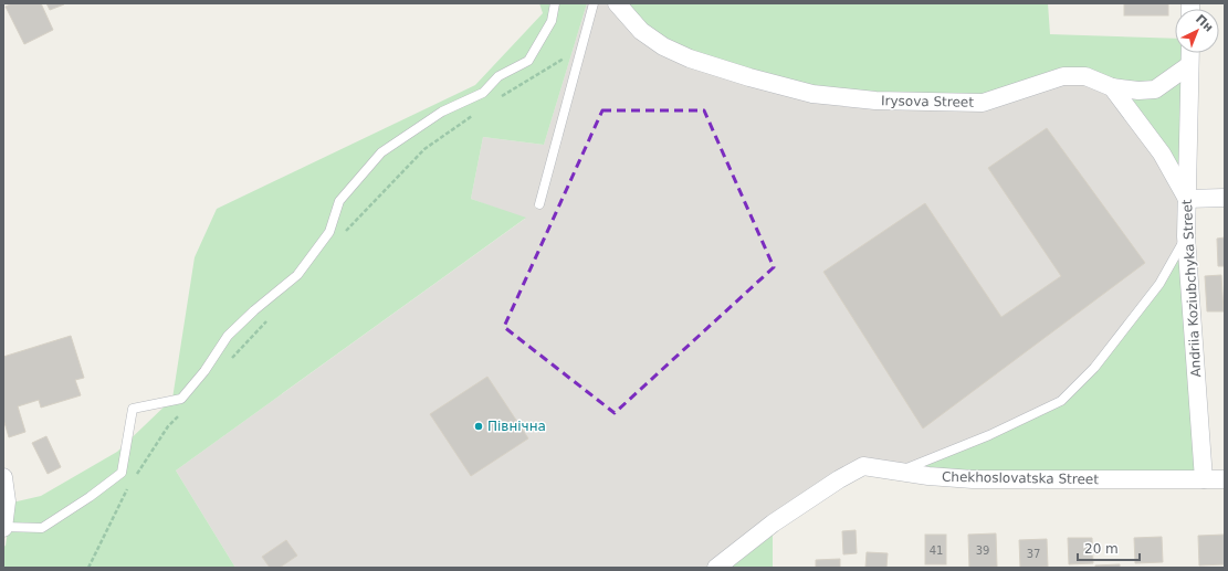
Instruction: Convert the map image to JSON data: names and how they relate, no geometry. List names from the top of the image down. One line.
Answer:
{"streets":{"street":["Irysova Street","Andriia Koziubchyka Street","Chekhoslovatska Street"]},"crossings":[["Irysova Street","Andriia Koziubchyka Street"],["Andriia Koziubchyka Street","Chekhoslovatska Street"]],"places":["Північна"],"house_numbers":["41","39","37"],"scale_bar":"20 m","north":"top right"}
